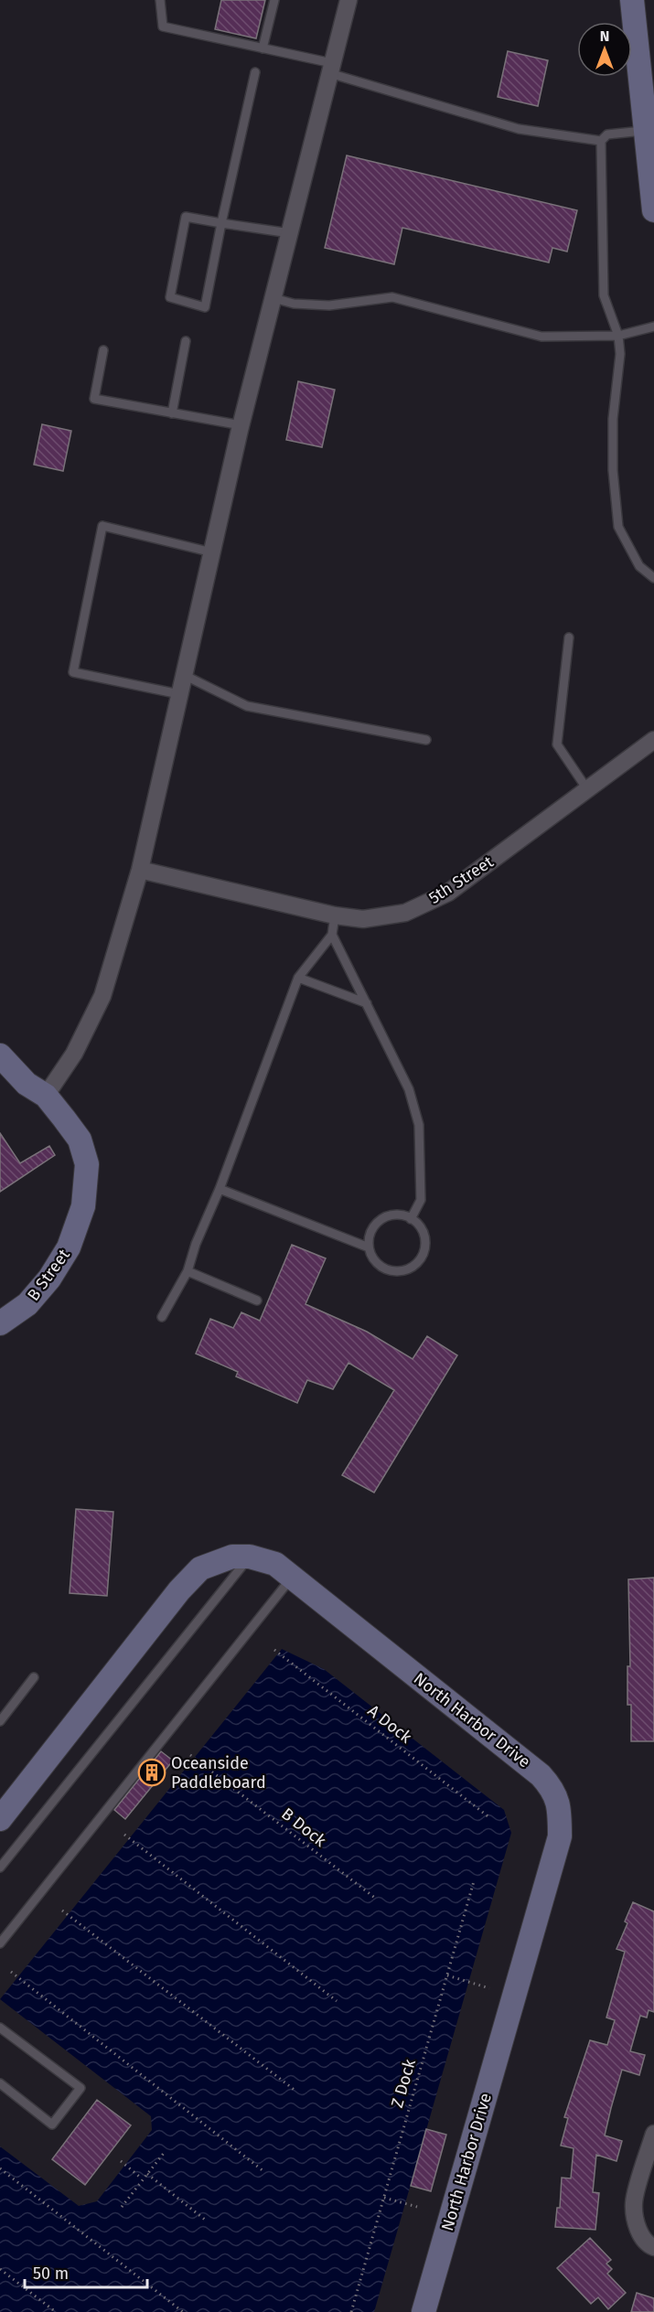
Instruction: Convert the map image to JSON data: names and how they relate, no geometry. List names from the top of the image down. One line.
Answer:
{"streets":{"street":["5th Street","B Street","North Harbor Drive"],"path":["A Dock","B Dock","Z Dock"]},"places":{"building":["Oceanside Paddleboard"]},"scale_bar":"50 m","north":"top"}
